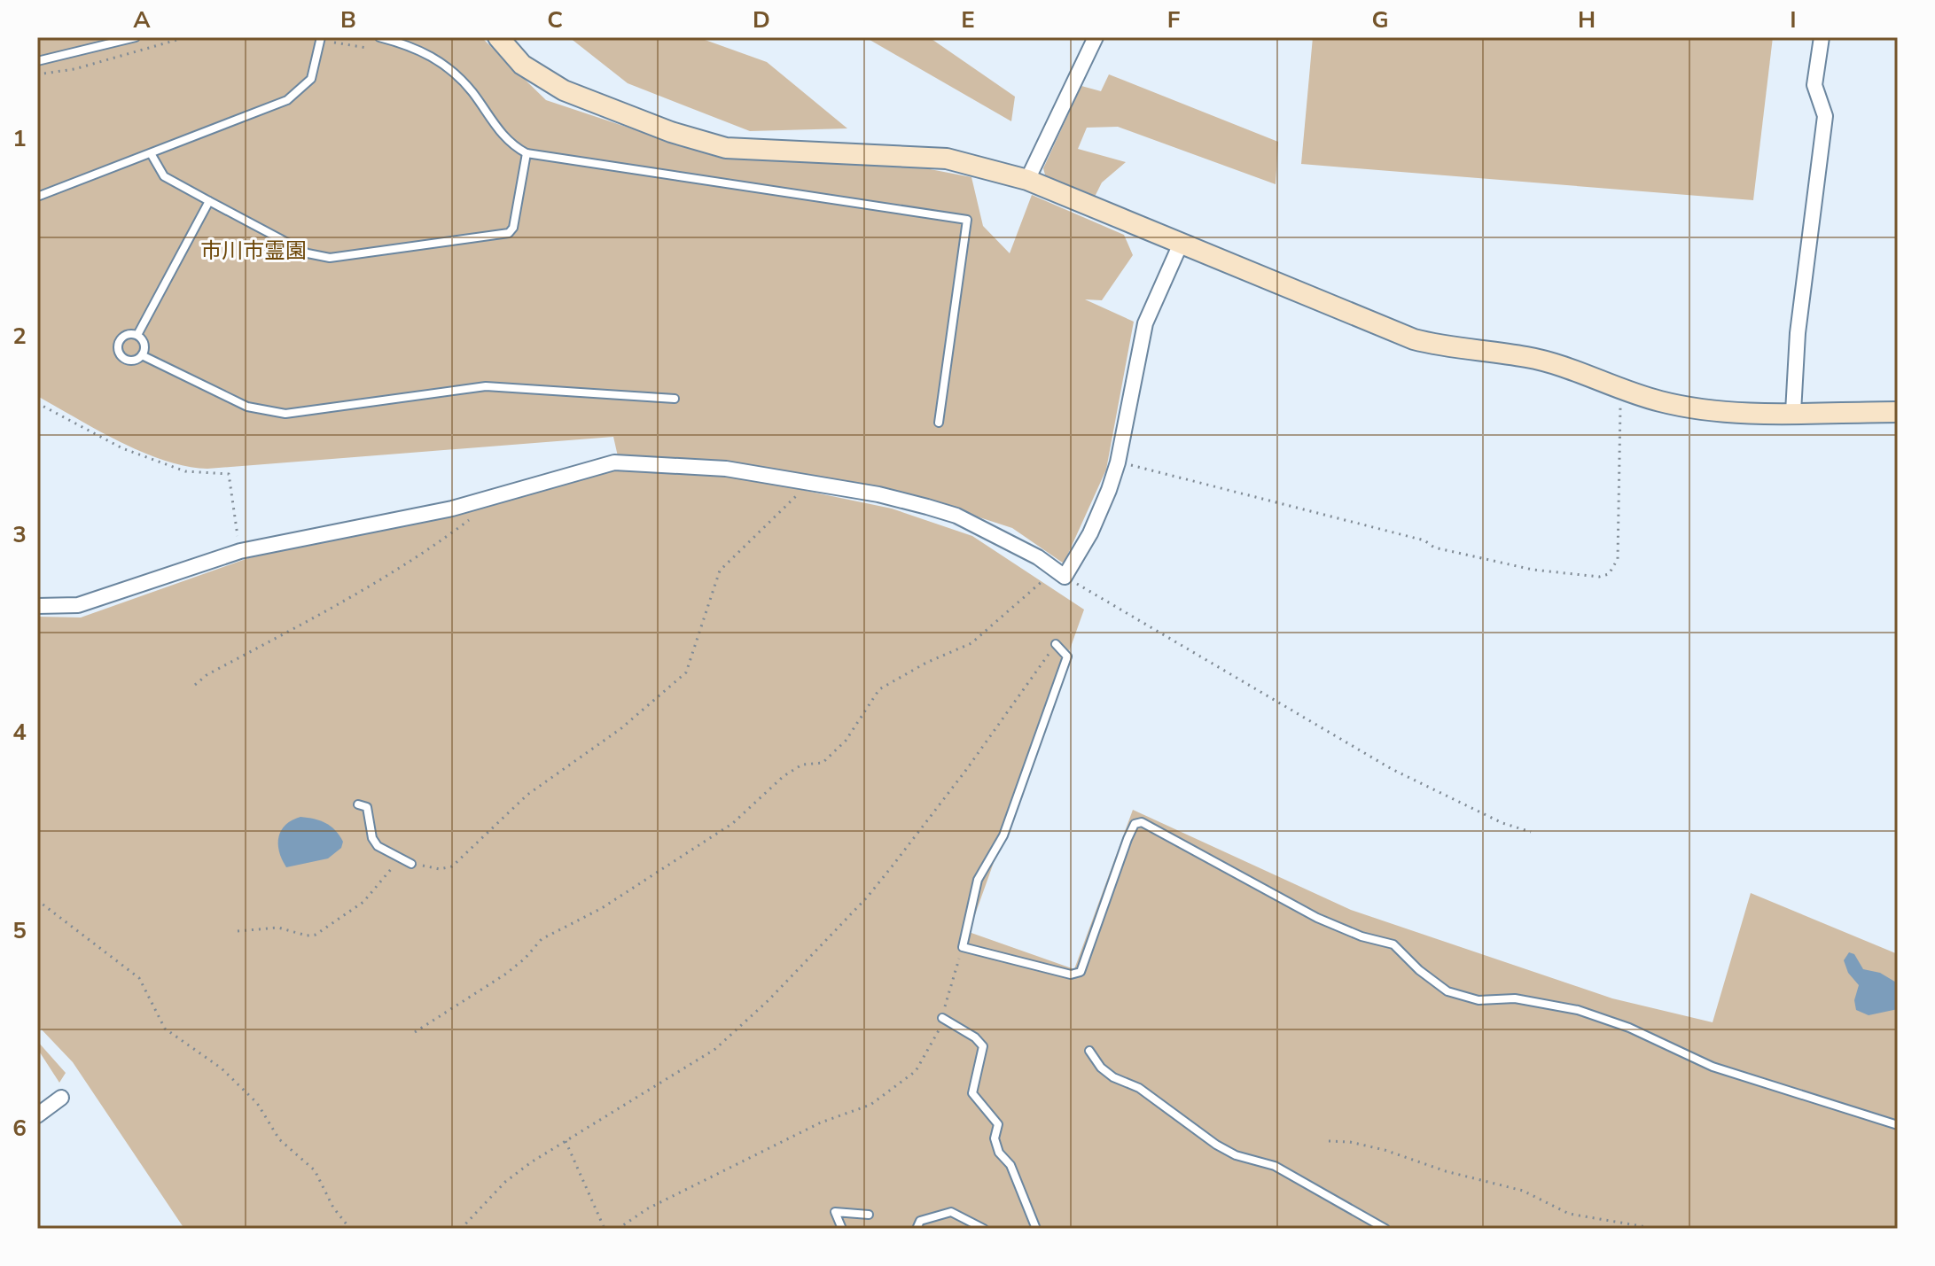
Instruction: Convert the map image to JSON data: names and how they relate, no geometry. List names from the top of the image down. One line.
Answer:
{"parks":["市川市霊園"],"grid":{"columns":["A","B","C","D","E","F","G","H","I"],"rows":["1","2","3","4","5","6"]}}
